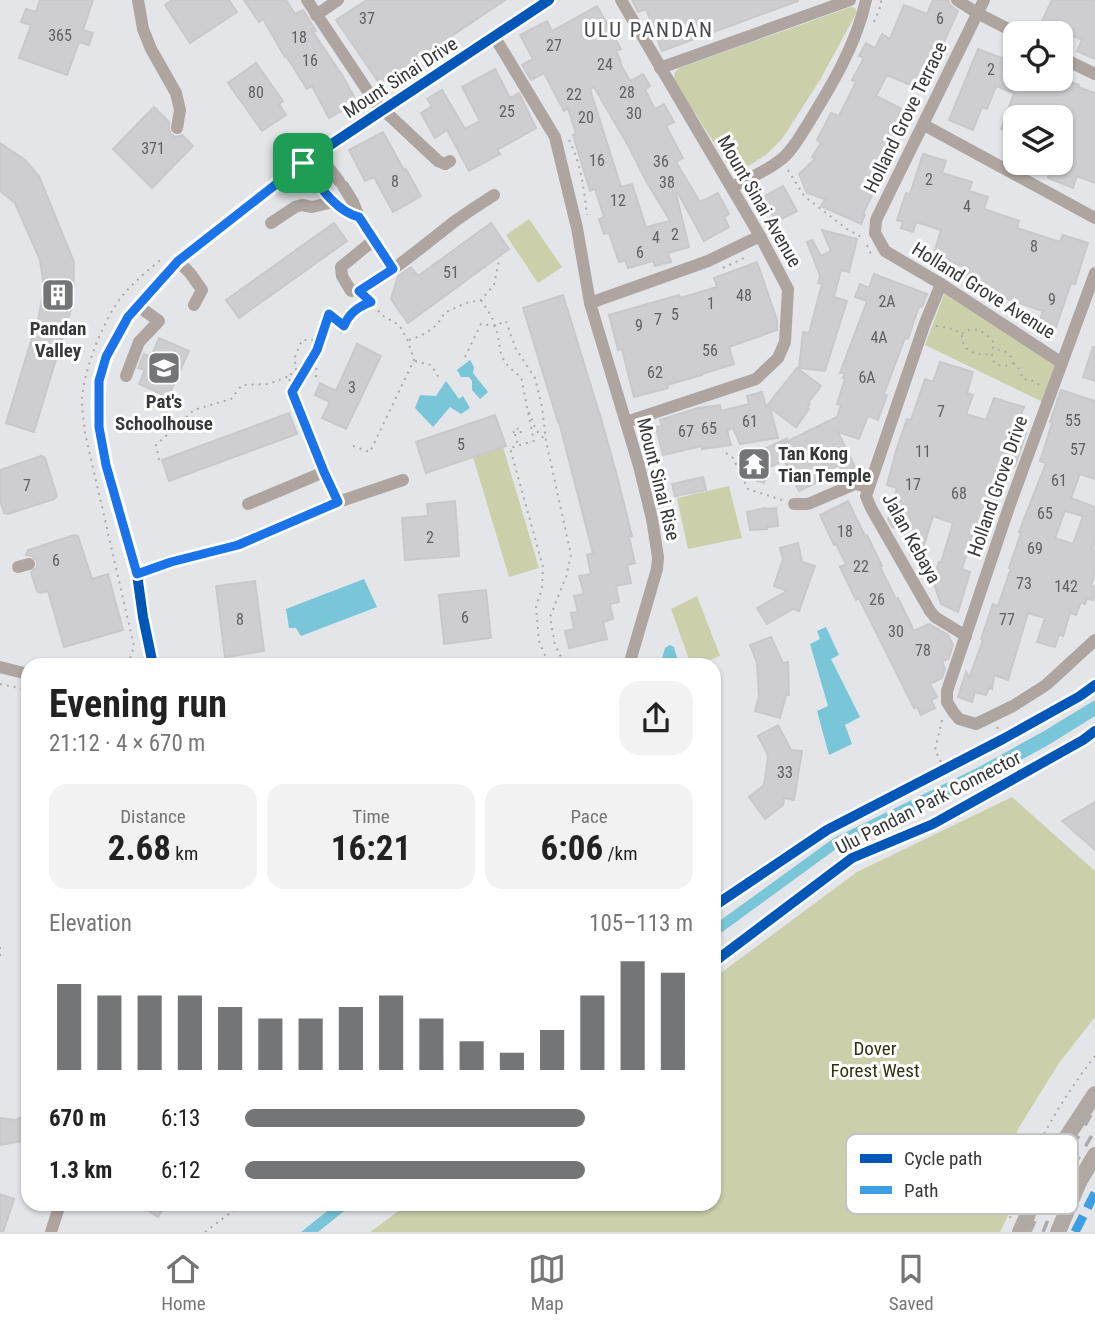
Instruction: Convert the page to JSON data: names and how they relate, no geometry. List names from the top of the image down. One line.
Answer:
{"streets":{"street":["Mount Sinai Drive","Holland Grove Terrace","Mount Sinai Avenue","Holland Grove Avenue","Mount Sinai Rise","Holland Grove Drive","Jalan Kebaya"],"cycle path":["Ulu Pandan Park Connector"]},"crossings":[["Mount Sinai Drive","Mount Sinai Rise"],["Holland Grove Terrace","Holland Grove Avenue"],["Mount Sinai Avenue","Mount Sinai Rise"],["Holland Grove Avenue","Holland Grove Drive"],["Holland Grove Avenue","Jalan Kebaya"],["Holland Grove Drive","Jalan Kebaya"]],"districts":["ULU PANDAN"],"parks":["Dover Forest West"],"places":{"building":["Pandan Valley"],"school or university":["Pat's Schoolhouse"],"temple":["Tan Kong Tian Temple"]},"house_numbers":["37","6","365","18","27","16","24","2","80","28","22","25","30","20","371","16","36","2","8","38","12","4","2","4","8","6","51","48","9","2A","1","5","7","9","4A","56","62","6A","3","7","55","61","65","67","5","57","11","61","17","7","68","65","18","2","69","6","22","73","142","26","6","8","77","30","78","33"],"legend":["Cycle path","Path"],"page":{"heading":["Evening run","21:12 · 4 × 670 m"],"stats":[["Distance","2.68 km"],["Time","16:21"],["Pace","6:06 /km"]],"chart":["Elevation","105–113 m"],"list":[{"name":"670 m","note":"6:13"},{"name":"1.3 km","note":"6:12"}],"tabs":["Home","Map","Saved"]}}
